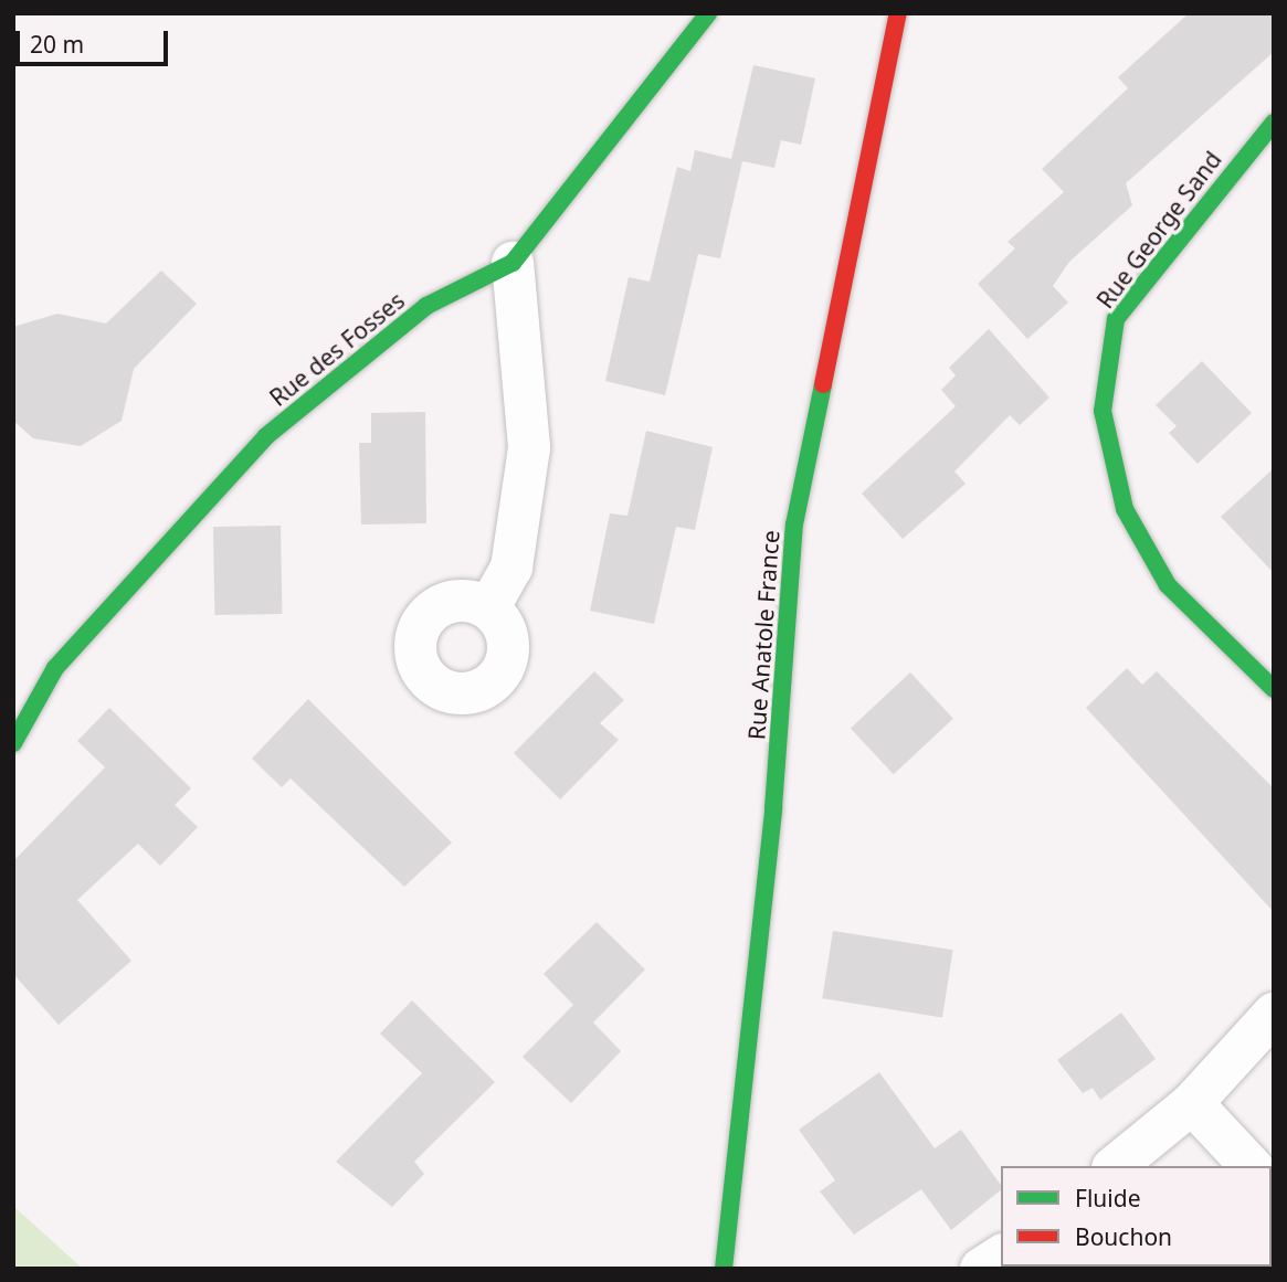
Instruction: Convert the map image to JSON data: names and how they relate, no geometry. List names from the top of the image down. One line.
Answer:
{"streets":{"street":["Rue George Sand","Rue des Fosses","Rue Anatole France"]},"legend":["Fluide","Bouchon"],"scale_bar":"20 m"}
